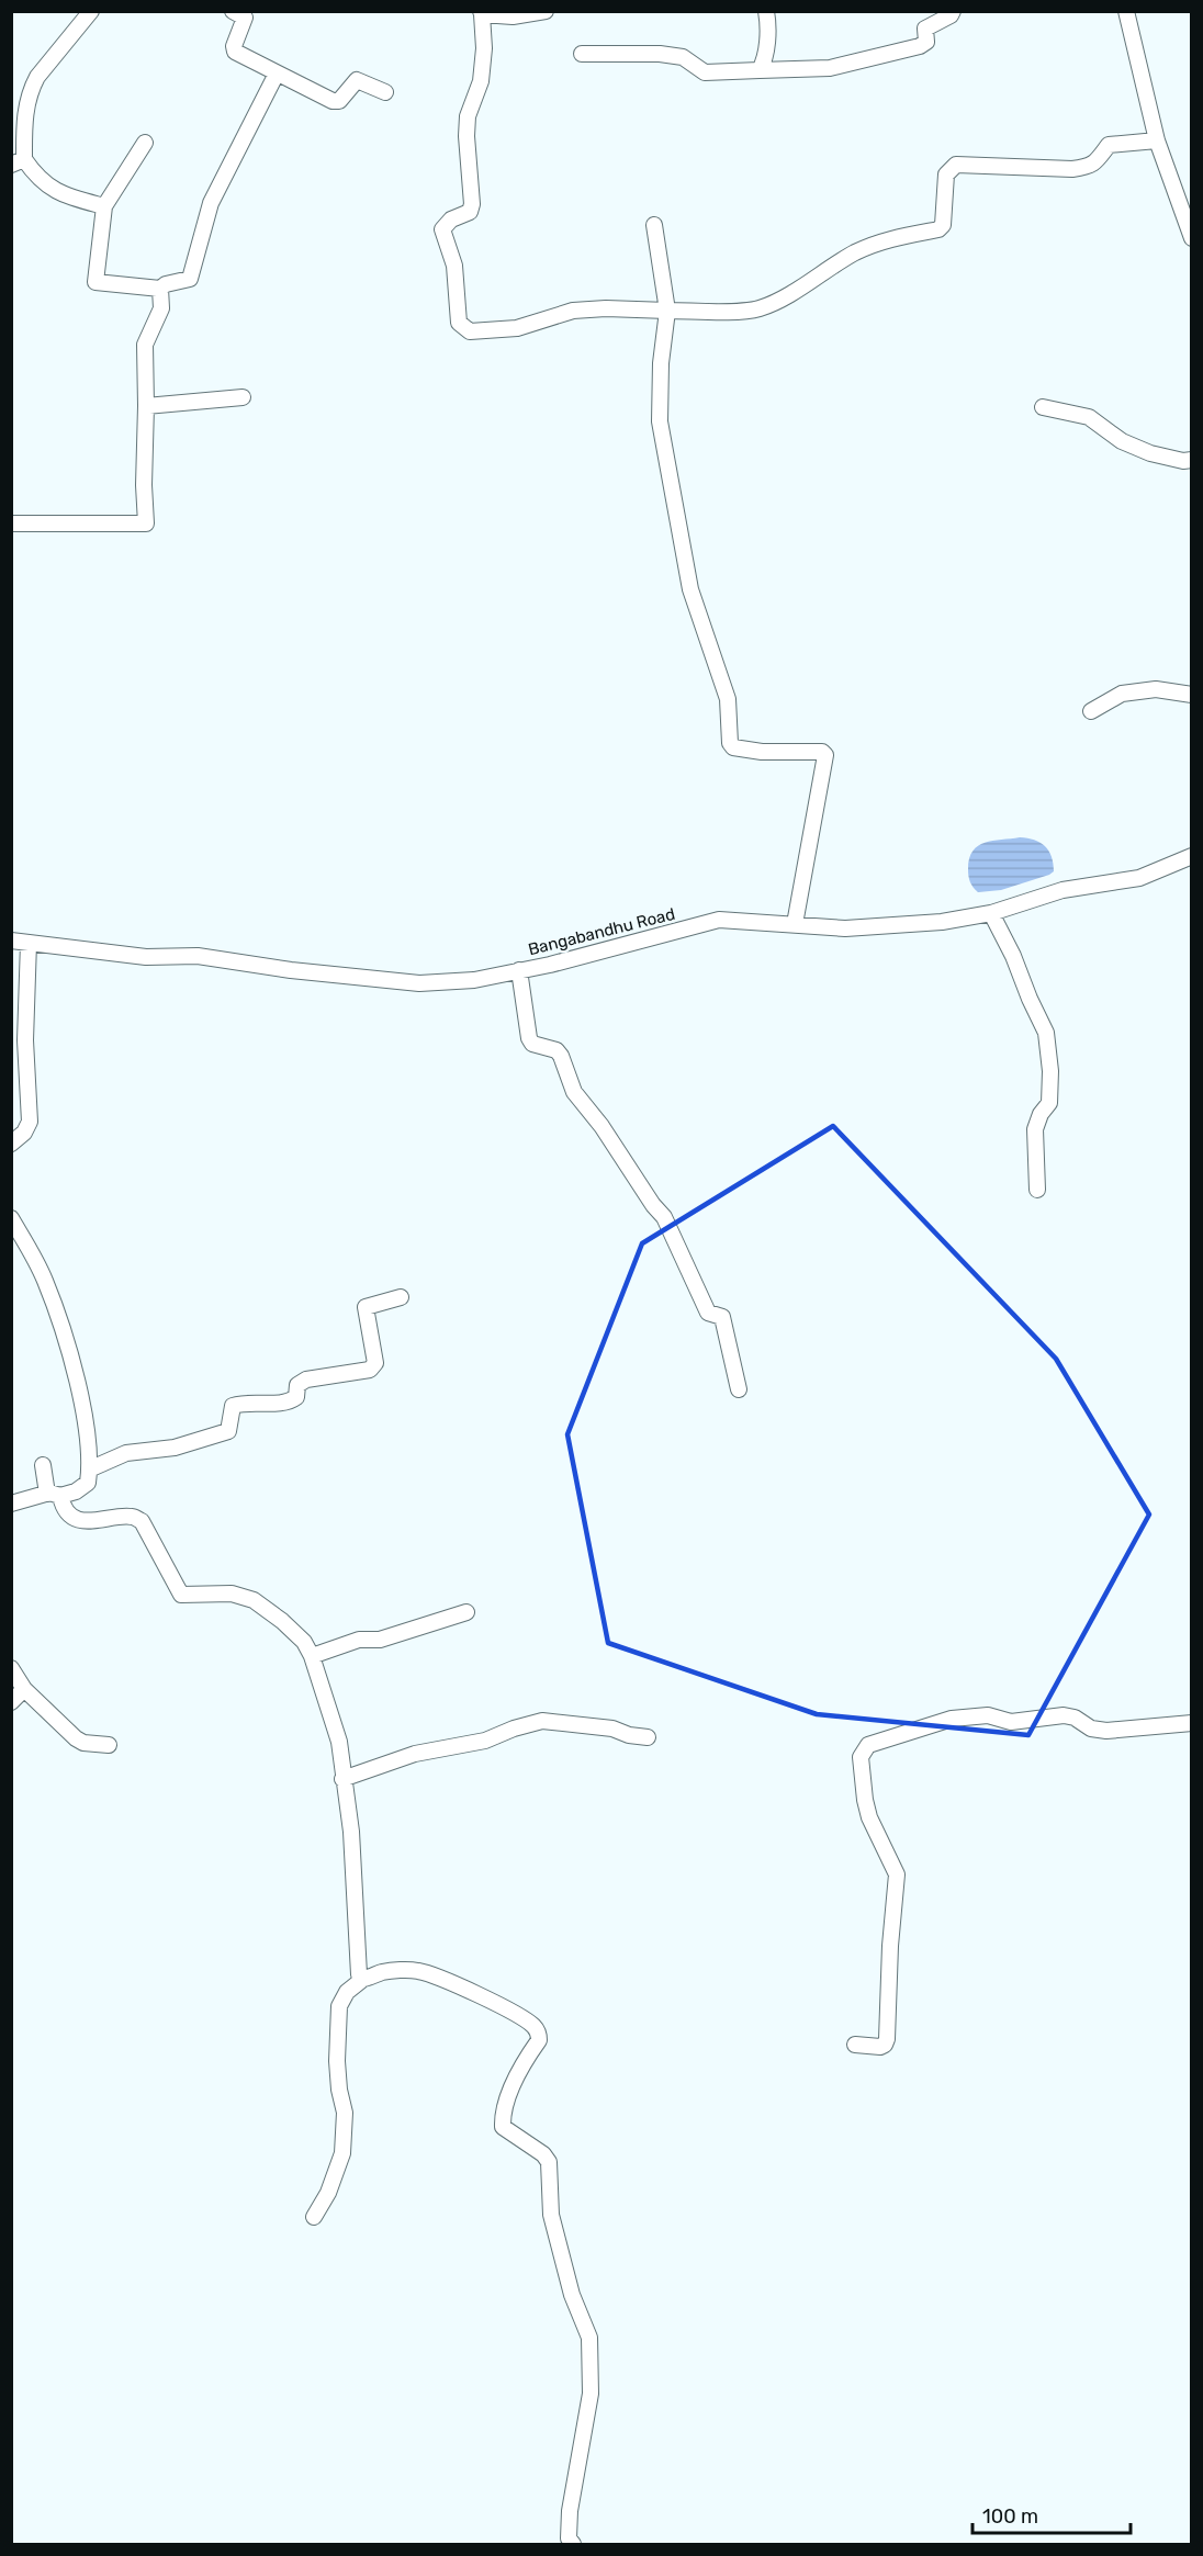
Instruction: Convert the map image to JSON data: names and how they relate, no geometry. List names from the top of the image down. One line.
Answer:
{"streets":{"street":["Bangabandhu Road"]},"scale_bar":"100 m"}
